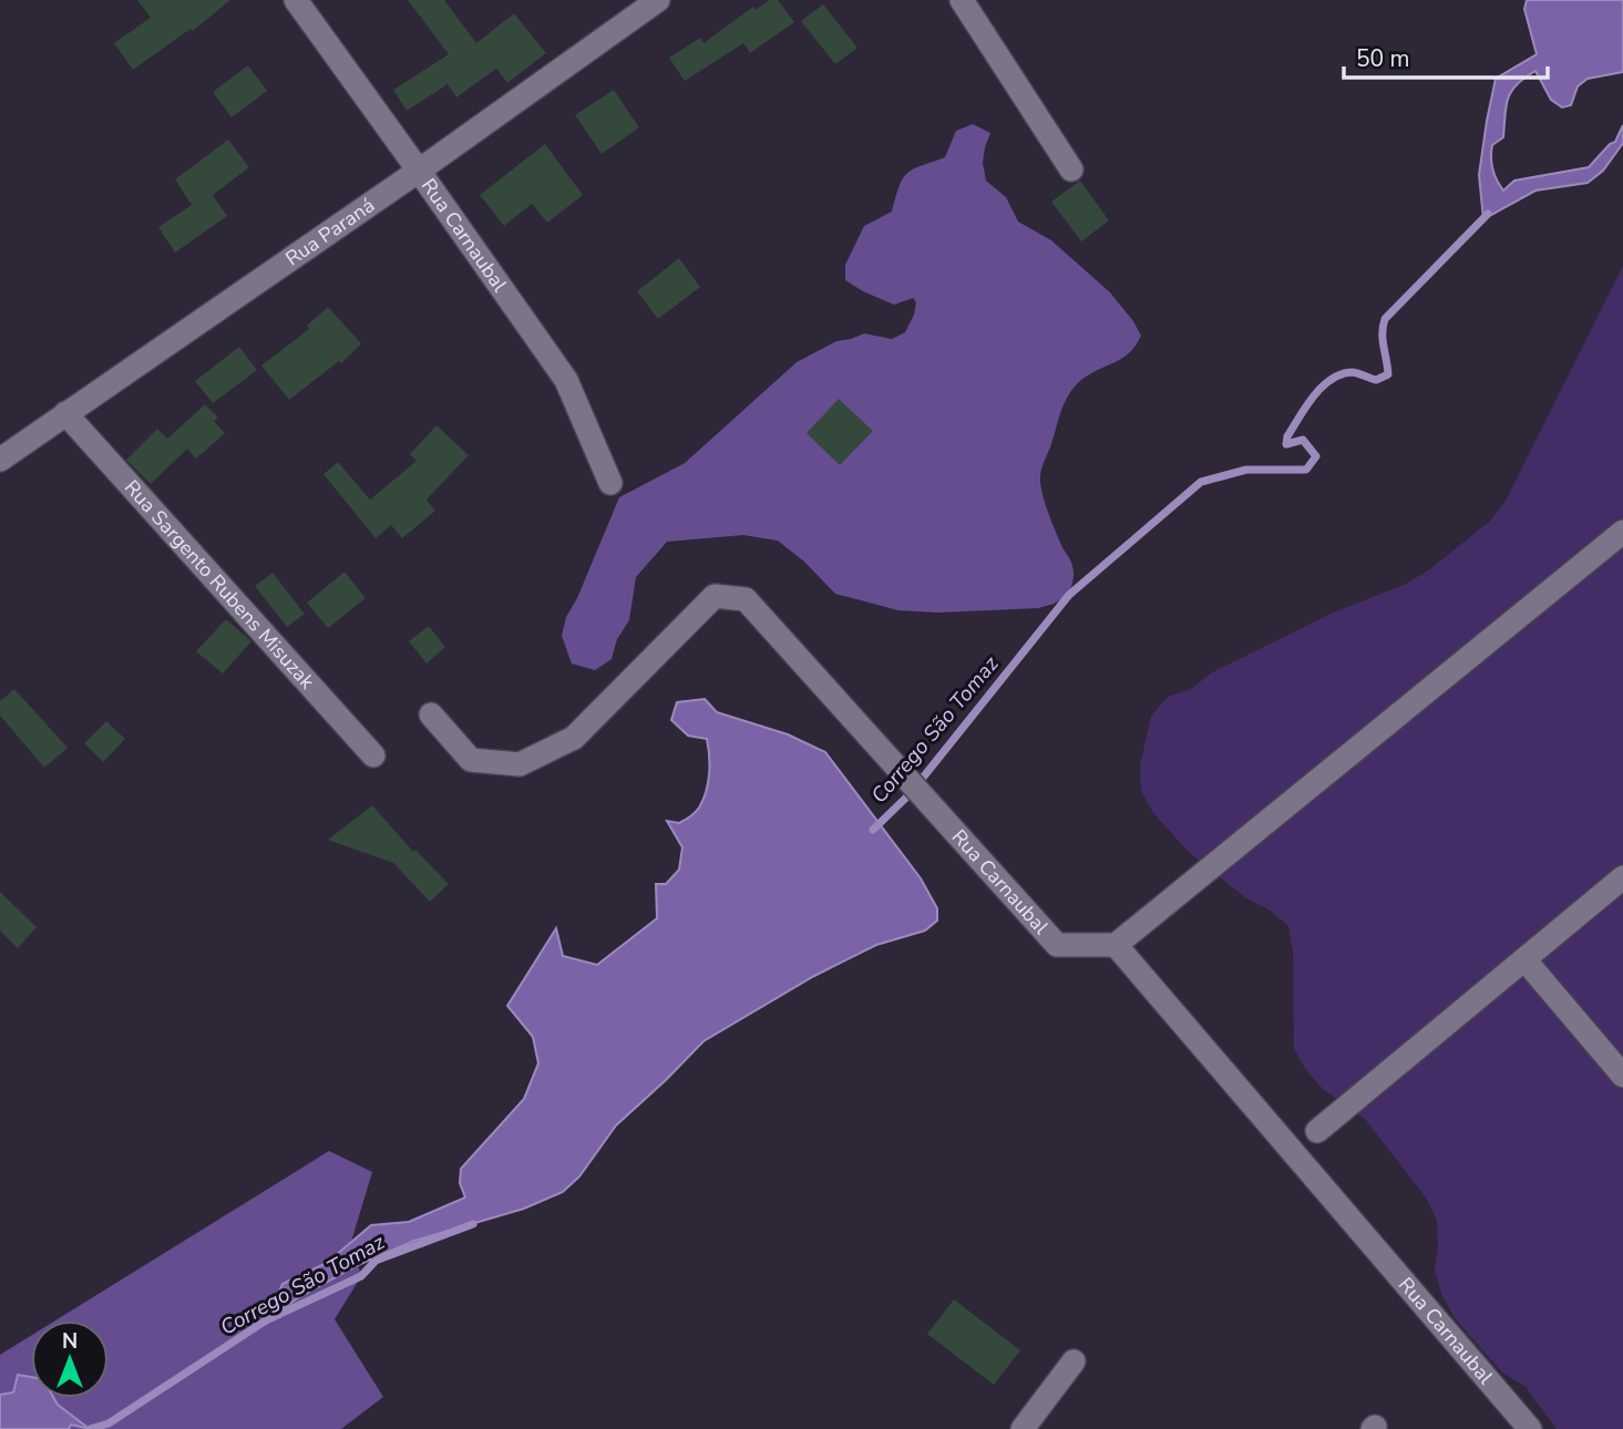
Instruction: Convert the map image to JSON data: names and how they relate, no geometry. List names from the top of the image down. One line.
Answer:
{"streets":{"street":["Rua Paraná","Rua Carnaubal","Rua Sargento Rubens Misuzak"]},"crossings":[["Rua Paraná","Rua Carnaubal"],["Rua Paraná","Rua Sargento Rubens Misuzak"]],"water":["Corrego São Tomaz"],"scale_bar":"50 m","north":"top"}
